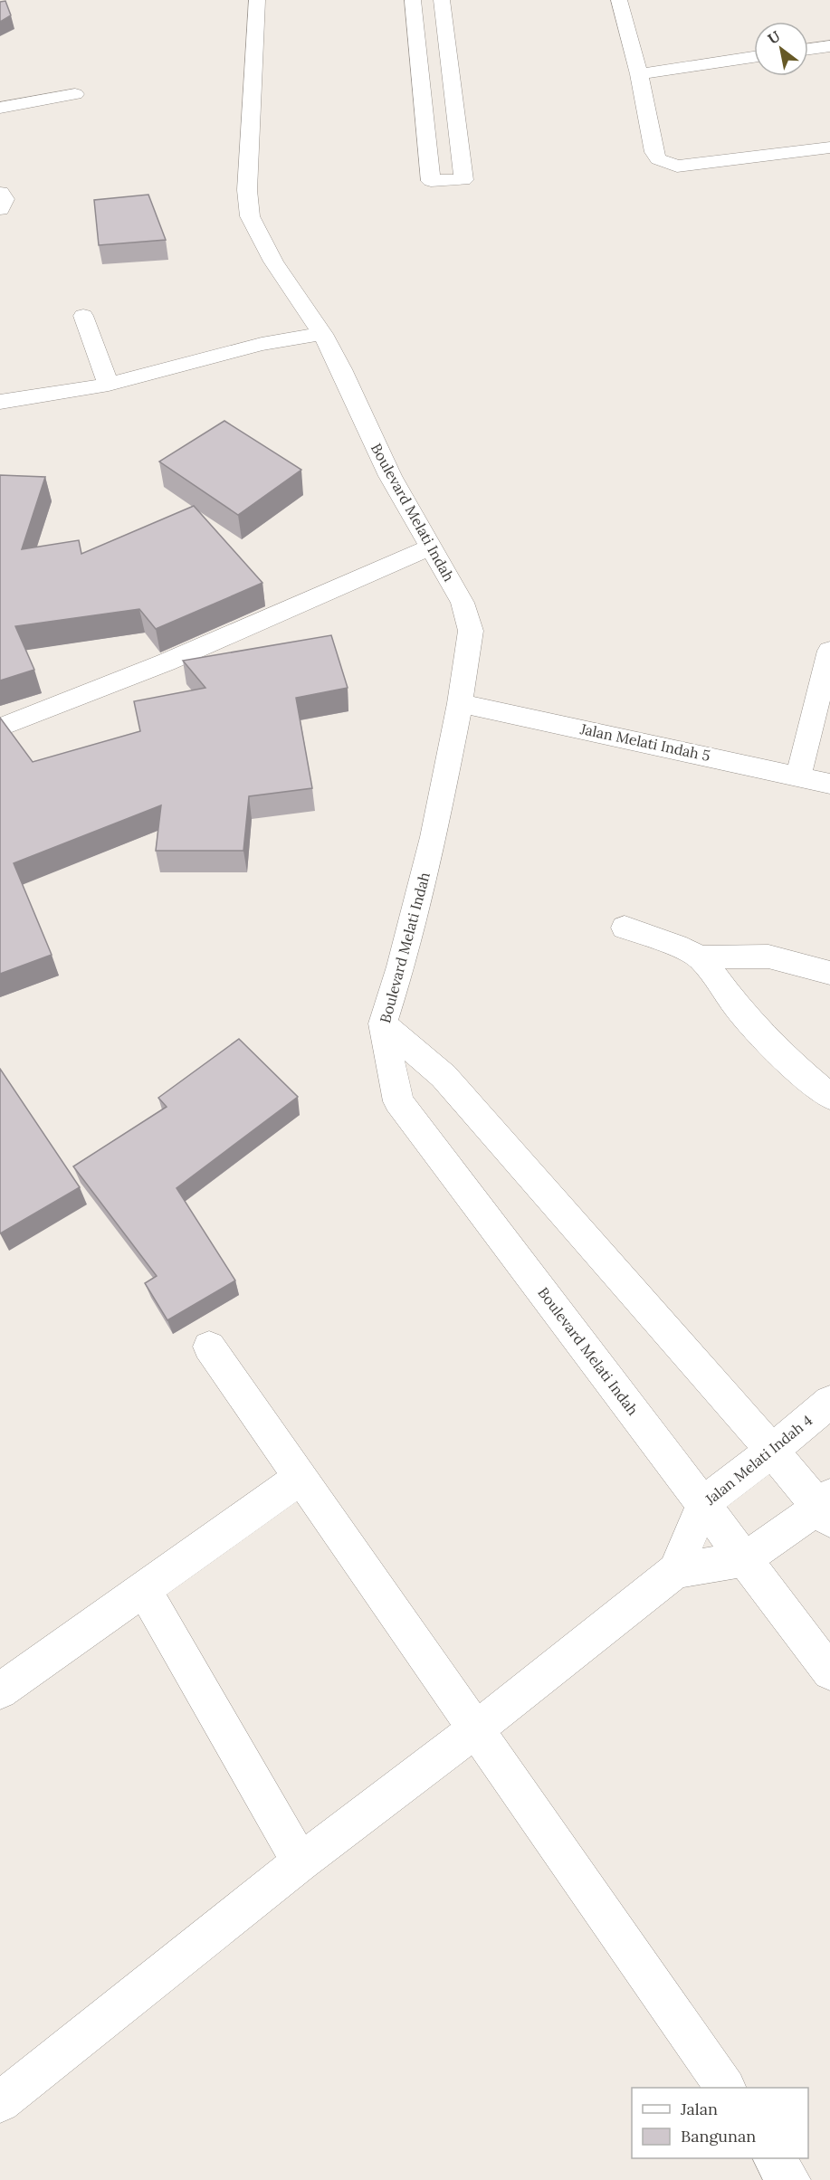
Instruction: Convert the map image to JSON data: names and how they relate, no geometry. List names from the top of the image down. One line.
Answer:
{"streets":{"street":["Boulevard Melati Indah","Jalan Melati Indah 5","Jalan Melati Indah 4"]},"crossings":[["Boulevard Melati Indah","Jalan Melati Indah 5"],["Boulevard Melati Indah","Jalan Melati Indah 4"]],"legend":["Jalan","Bangunan"],"north":"top left"}
